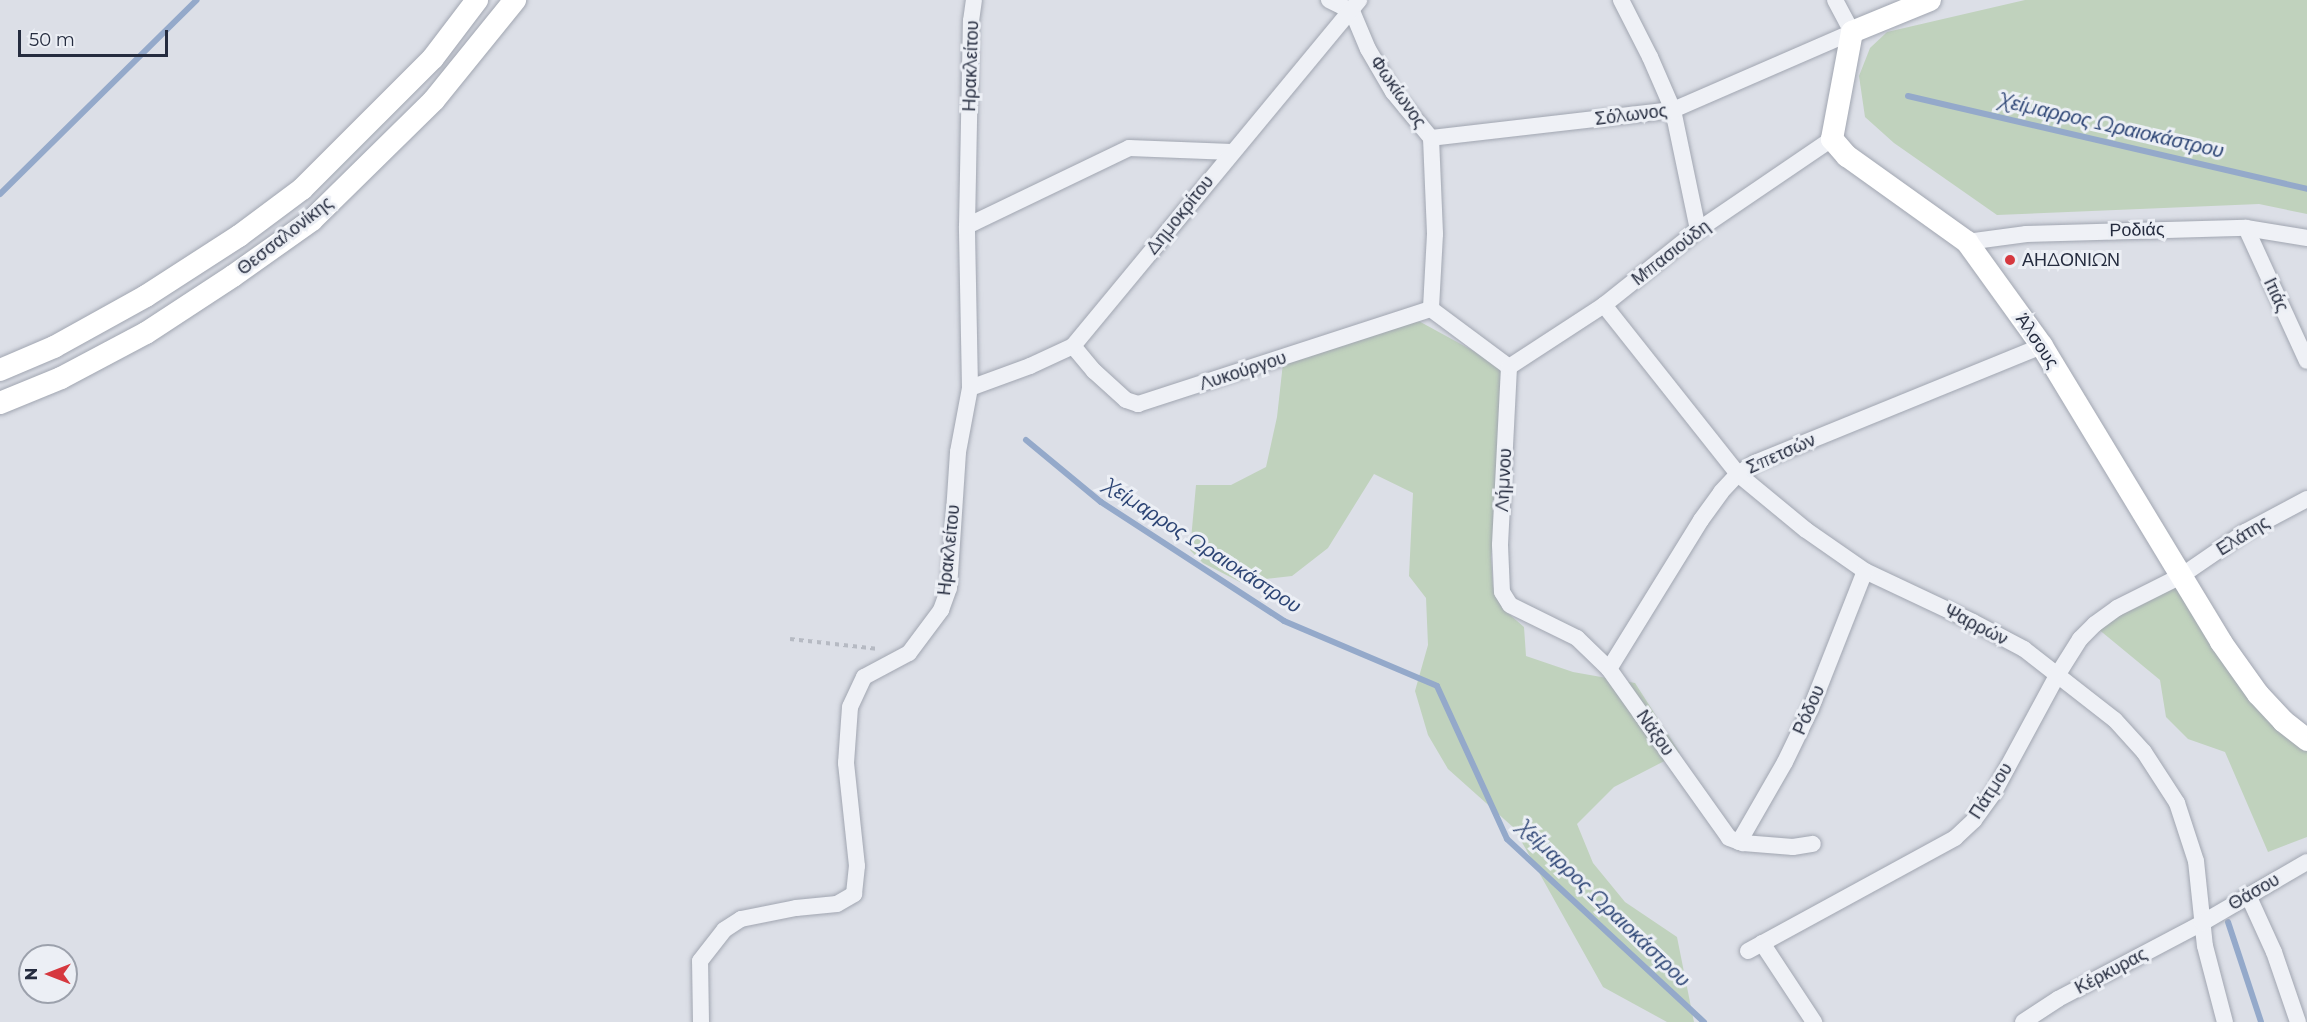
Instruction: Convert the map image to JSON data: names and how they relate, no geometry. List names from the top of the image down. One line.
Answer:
{"streets":{"main road":["Θεσσαλονίκης","Άλσους"],"street":["Ηρακλείτου","Φωκίωνος","Σόλωνος","Δημοκρίτου","Ροδιάς","Μπασιούδη","Ιτιάς","Λυκούργου","Σπετσών","Λήμνου","Ελάτης","Ψαρρών","Ρόδου","Νάξου","Πάτμου","Θάσου","Κέρκυρας"]},"crossings":[["Ηρακλείτου","Δημοκρίτου"],["Φωκίωνος","Σόλωνος"],["Φωκίωνος","Δημοκρίτου"],["Φωκίωνος","Λυκούργου"],["Δημοκρίτου","Λυκούργου"],["Ροδιάς","Ιτιάς"],["Ροδιάς","Άλσους"],["Μπασιούδη","Άλσους"],["Μπασιούδη","Λήμνου"],["Μπασιούδη","Ψαρρών"],["Άλσους","Σπετσών"],["Άλσους","Ελάτης"],["Άλσους","Πάτμου"],["Σπετσών","Ψαρρών"],["Σπετσών","Νάξου"],["Λήμνου","Νάξου"],["Ελάτης","Πάτμου"],["Ψαρρών","Ρόδου"],["Ψαρρών","Πάτμου"],["Ψαρρών","Θάσου"],["Ψαρρών","Κέρκυρας"],["Ρόδου","Νάξου"],["Θάσου","Κέρκυρας"]],"water":["Χείμαρρος Ωραιοκάστρου"],"places":["ΑΗΔΟΝΙΩΝ"],"scale_bar":"50 m","north":"left"}
